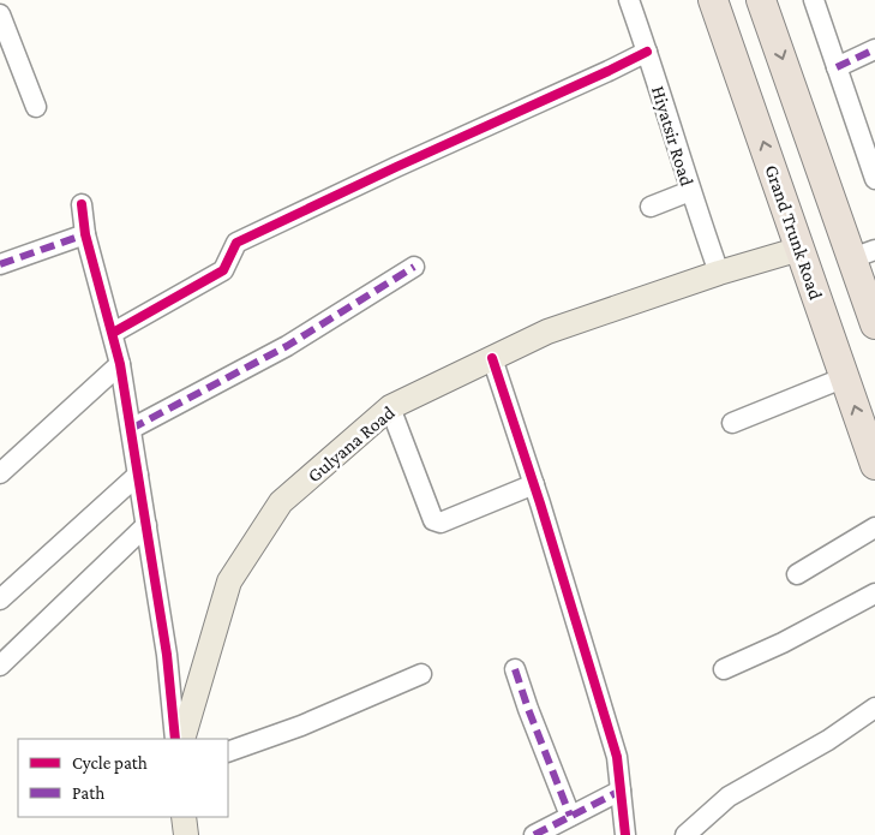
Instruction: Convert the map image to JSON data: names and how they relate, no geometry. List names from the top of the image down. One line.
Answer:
{"streets":{"highway":["Grand Trunk Road"],"main road":["Gulyana Road"],"street":["Hiyatsir Road"]},"crossings":[["Hiyatsir Road","Gulyana Road"],["Grand Trunk Road","Gulyana Road"]],"legend":["Cycle path","Path"]}
